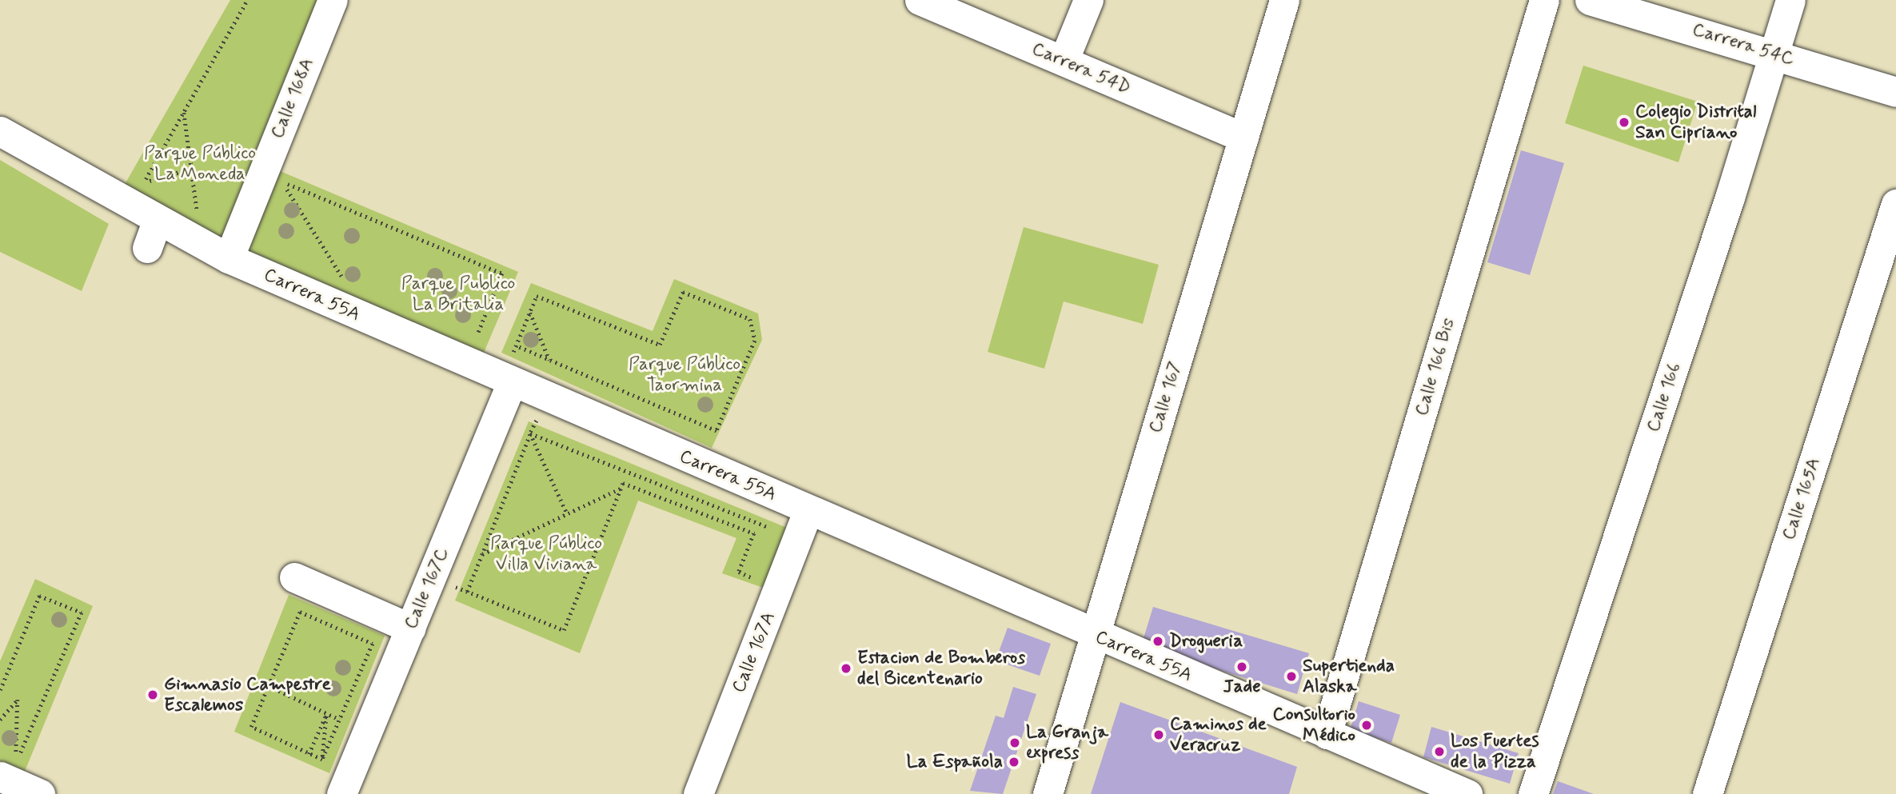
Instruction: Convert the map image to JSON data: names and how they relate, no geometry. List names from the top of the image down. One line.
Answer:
{"streets":{"street":["Carrera 54C","Carrera 54D","Calle 168A","Carrera 55A","Calle 166 Bis","Calle 167","Calle 166","Calle 165A","Calle 167C","Calle 167A"]},"crossings":[["Carrera 54C","Calle 166"],["Carrera 54D","Calle 167"],["Calle 168A","Carrera 55A"],["Carrera 55A","Calle 166 Bis"],["Carrera 55A","Calle 167"],["Carrera 55A","Calle 167C"],["Carrera 55A","Calle 167A"]],"parks":["Parque Público La Moneda","Parque Publico La Britalia","Parque Público Taormina","Parque Público Villa Viviana"],"places":["Colegio Distrital San Cipriano","Drogueria","Jade","Estacion de Bomberos del Bicentenario","Supertienda Alaska","Gimnasio Campestre Escalemos","Consultorio Médico","Caminos de Veracruz","La Granja express","Los Fuertes de la Pizza","La Española"]}
